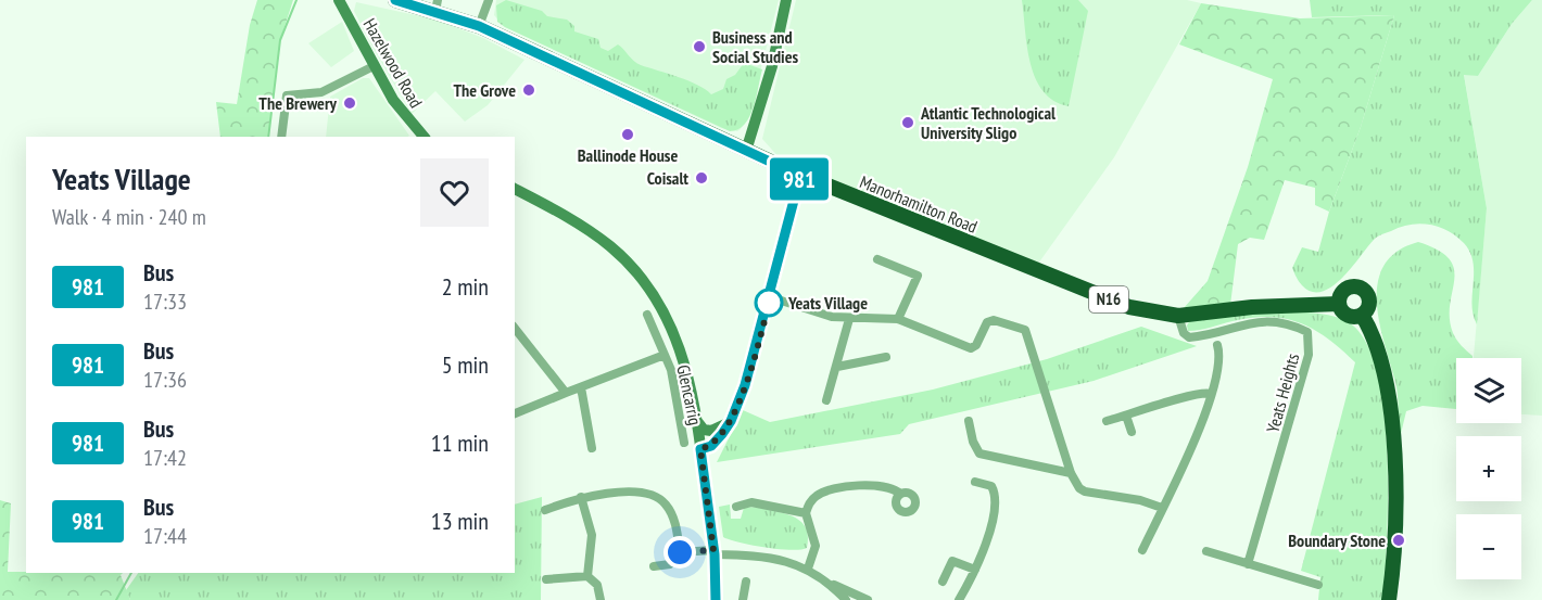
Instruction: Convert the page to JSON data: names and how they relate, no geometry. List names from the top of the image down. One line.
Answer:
{"streets":{"highway":["Manorhamilton Road","N16"],"main road":["Hazelwood Road"],"street":["Yeats Heights","Glencarrig"]},"crossings":[["Manorhamilton Road","N16"],["Manorhamilton Road","Yeats Heights"]],"places":["Business and Social Studies","The Grove","The Brewery","Atlantic Technological University Sligo","Ballinode House","Coisalt","Yeats Village","Boundary Stone"],"lines":["bus line 981"],"page":{"on_map":"981","heading":["Yeats Village","Walk · 4 min · 240 m"],"list":[{"mark":"981","name":"Bus","note":"17:33","value":"2 min"},{"mark":"981","name":"Bus","note":"17:36","value":"5 min"},{"mark":"981","name":"Bus","note":"17:42","value":"11 min"},{"mark":"981","name":"Bus","note":"17:44","value":"13 min"}],"map_buttons":["+","−"]}}
